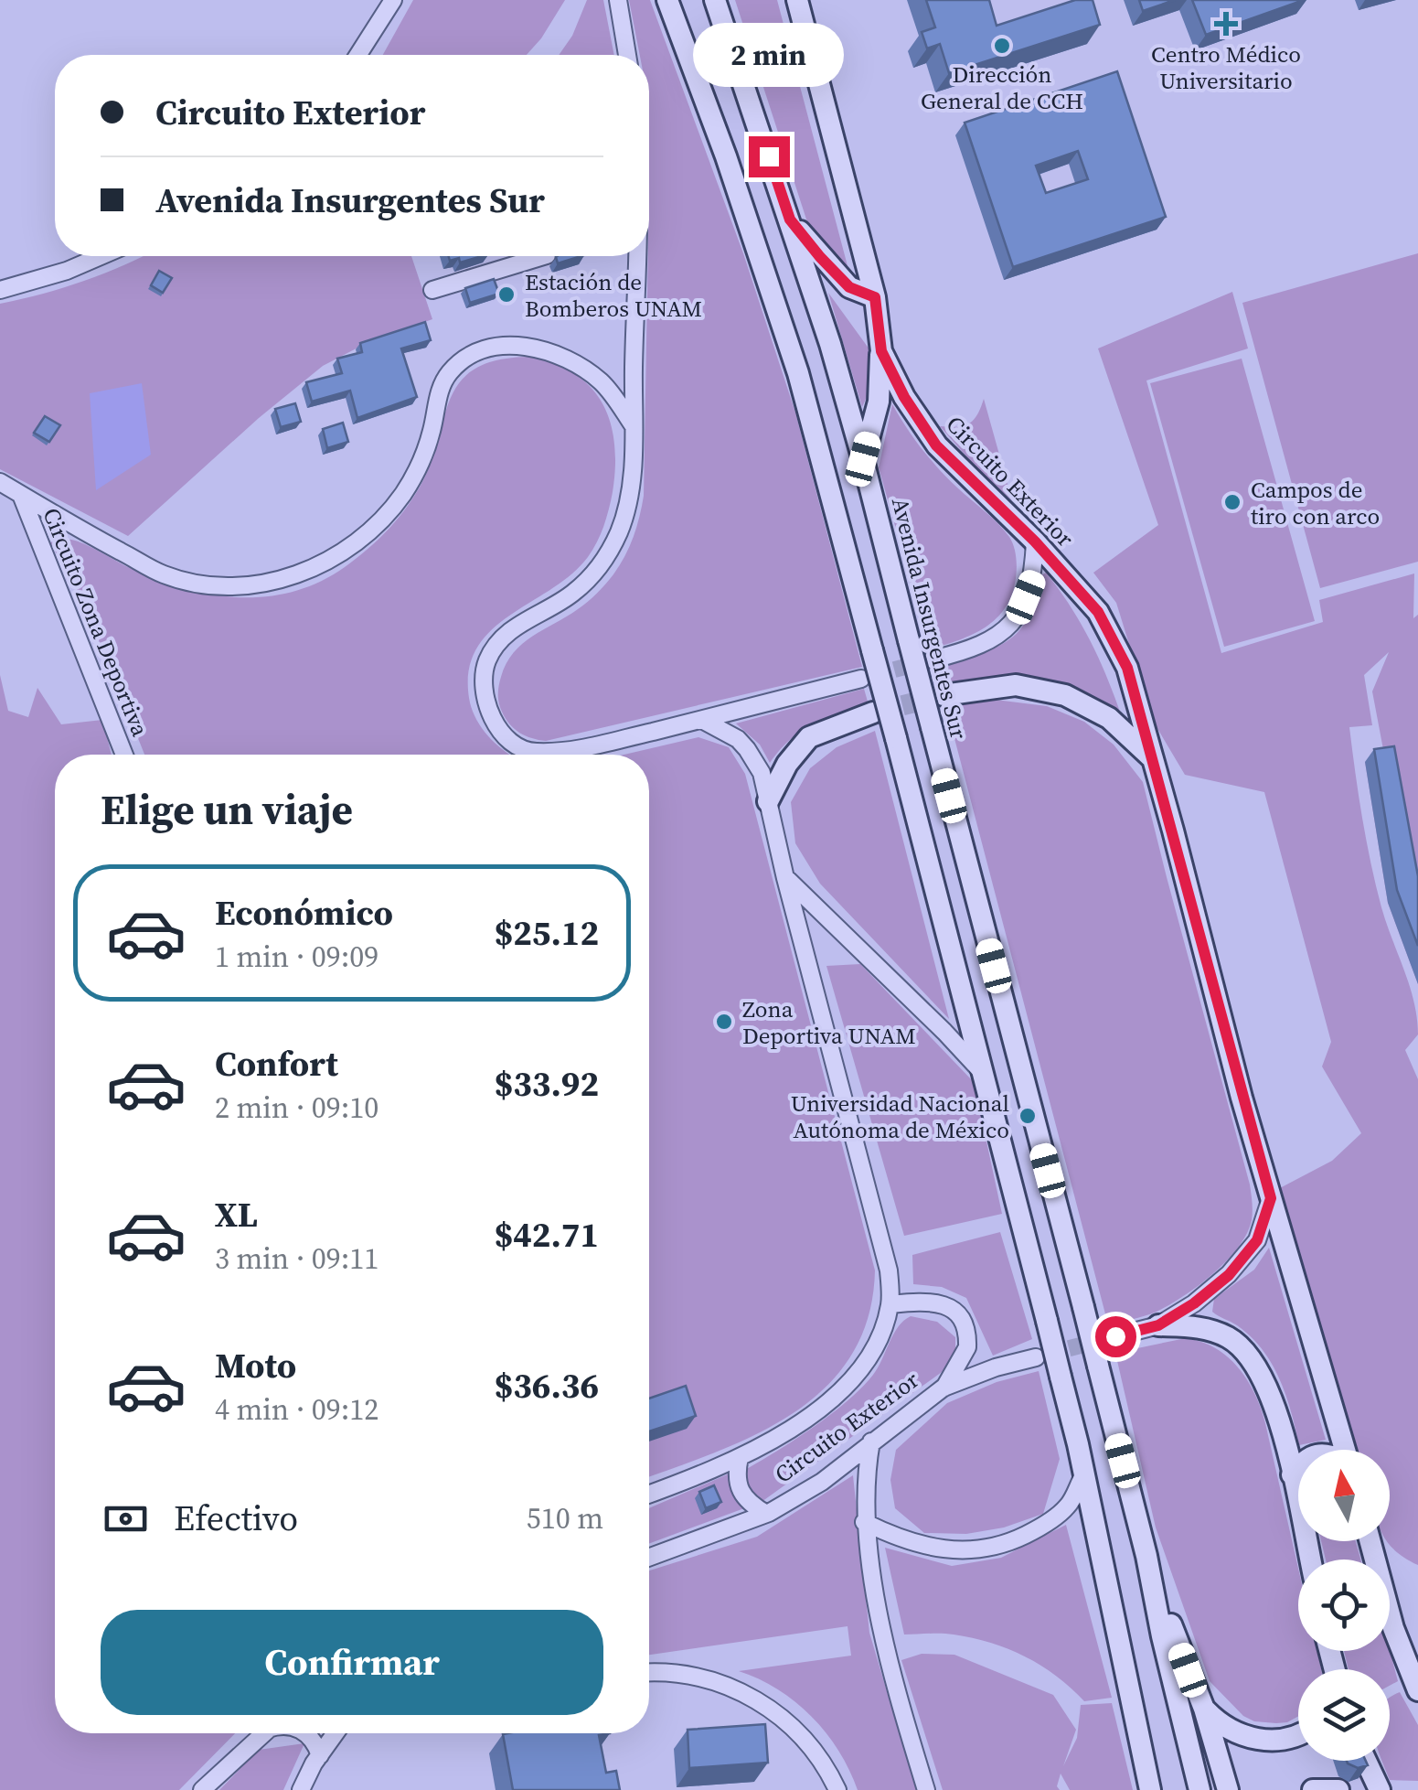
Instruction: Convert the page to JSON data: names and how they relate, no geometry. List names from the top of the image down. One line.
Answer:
{"streets":{"main road":["Circuito Exterior","Avenida Insurgentes Sur"],"street":["Circuito Zona Deportiva"]},"places":{"health":["Centro Médico Universitario"],"other":["Dirección General de CCH","Estación de Bomberos UNAM","Campos de tiro con arco","Zona Deportiva UNAM","Universidad Nacional Autónoma de México"]},"north":"top","page":{"bubble":"2 min","banner":["Circuito Exterior","Avenida Insurgentes Sur"],"heading":"Elige un viaje","list":[{"name":"Económico","note":"1 min · 09:09","value":"$25.12"},{"name":"Confort","note":"2 min · 09:10","value":"$33.92"},{"name":"XL","note":"3 min · 09:11","value":"$42.71"},{"name":"Moto","note":"4 min · 09:12","value":"$36.36"}],"pay":["Efectivo","510 m"],"buttons":"Confirmar"}}
